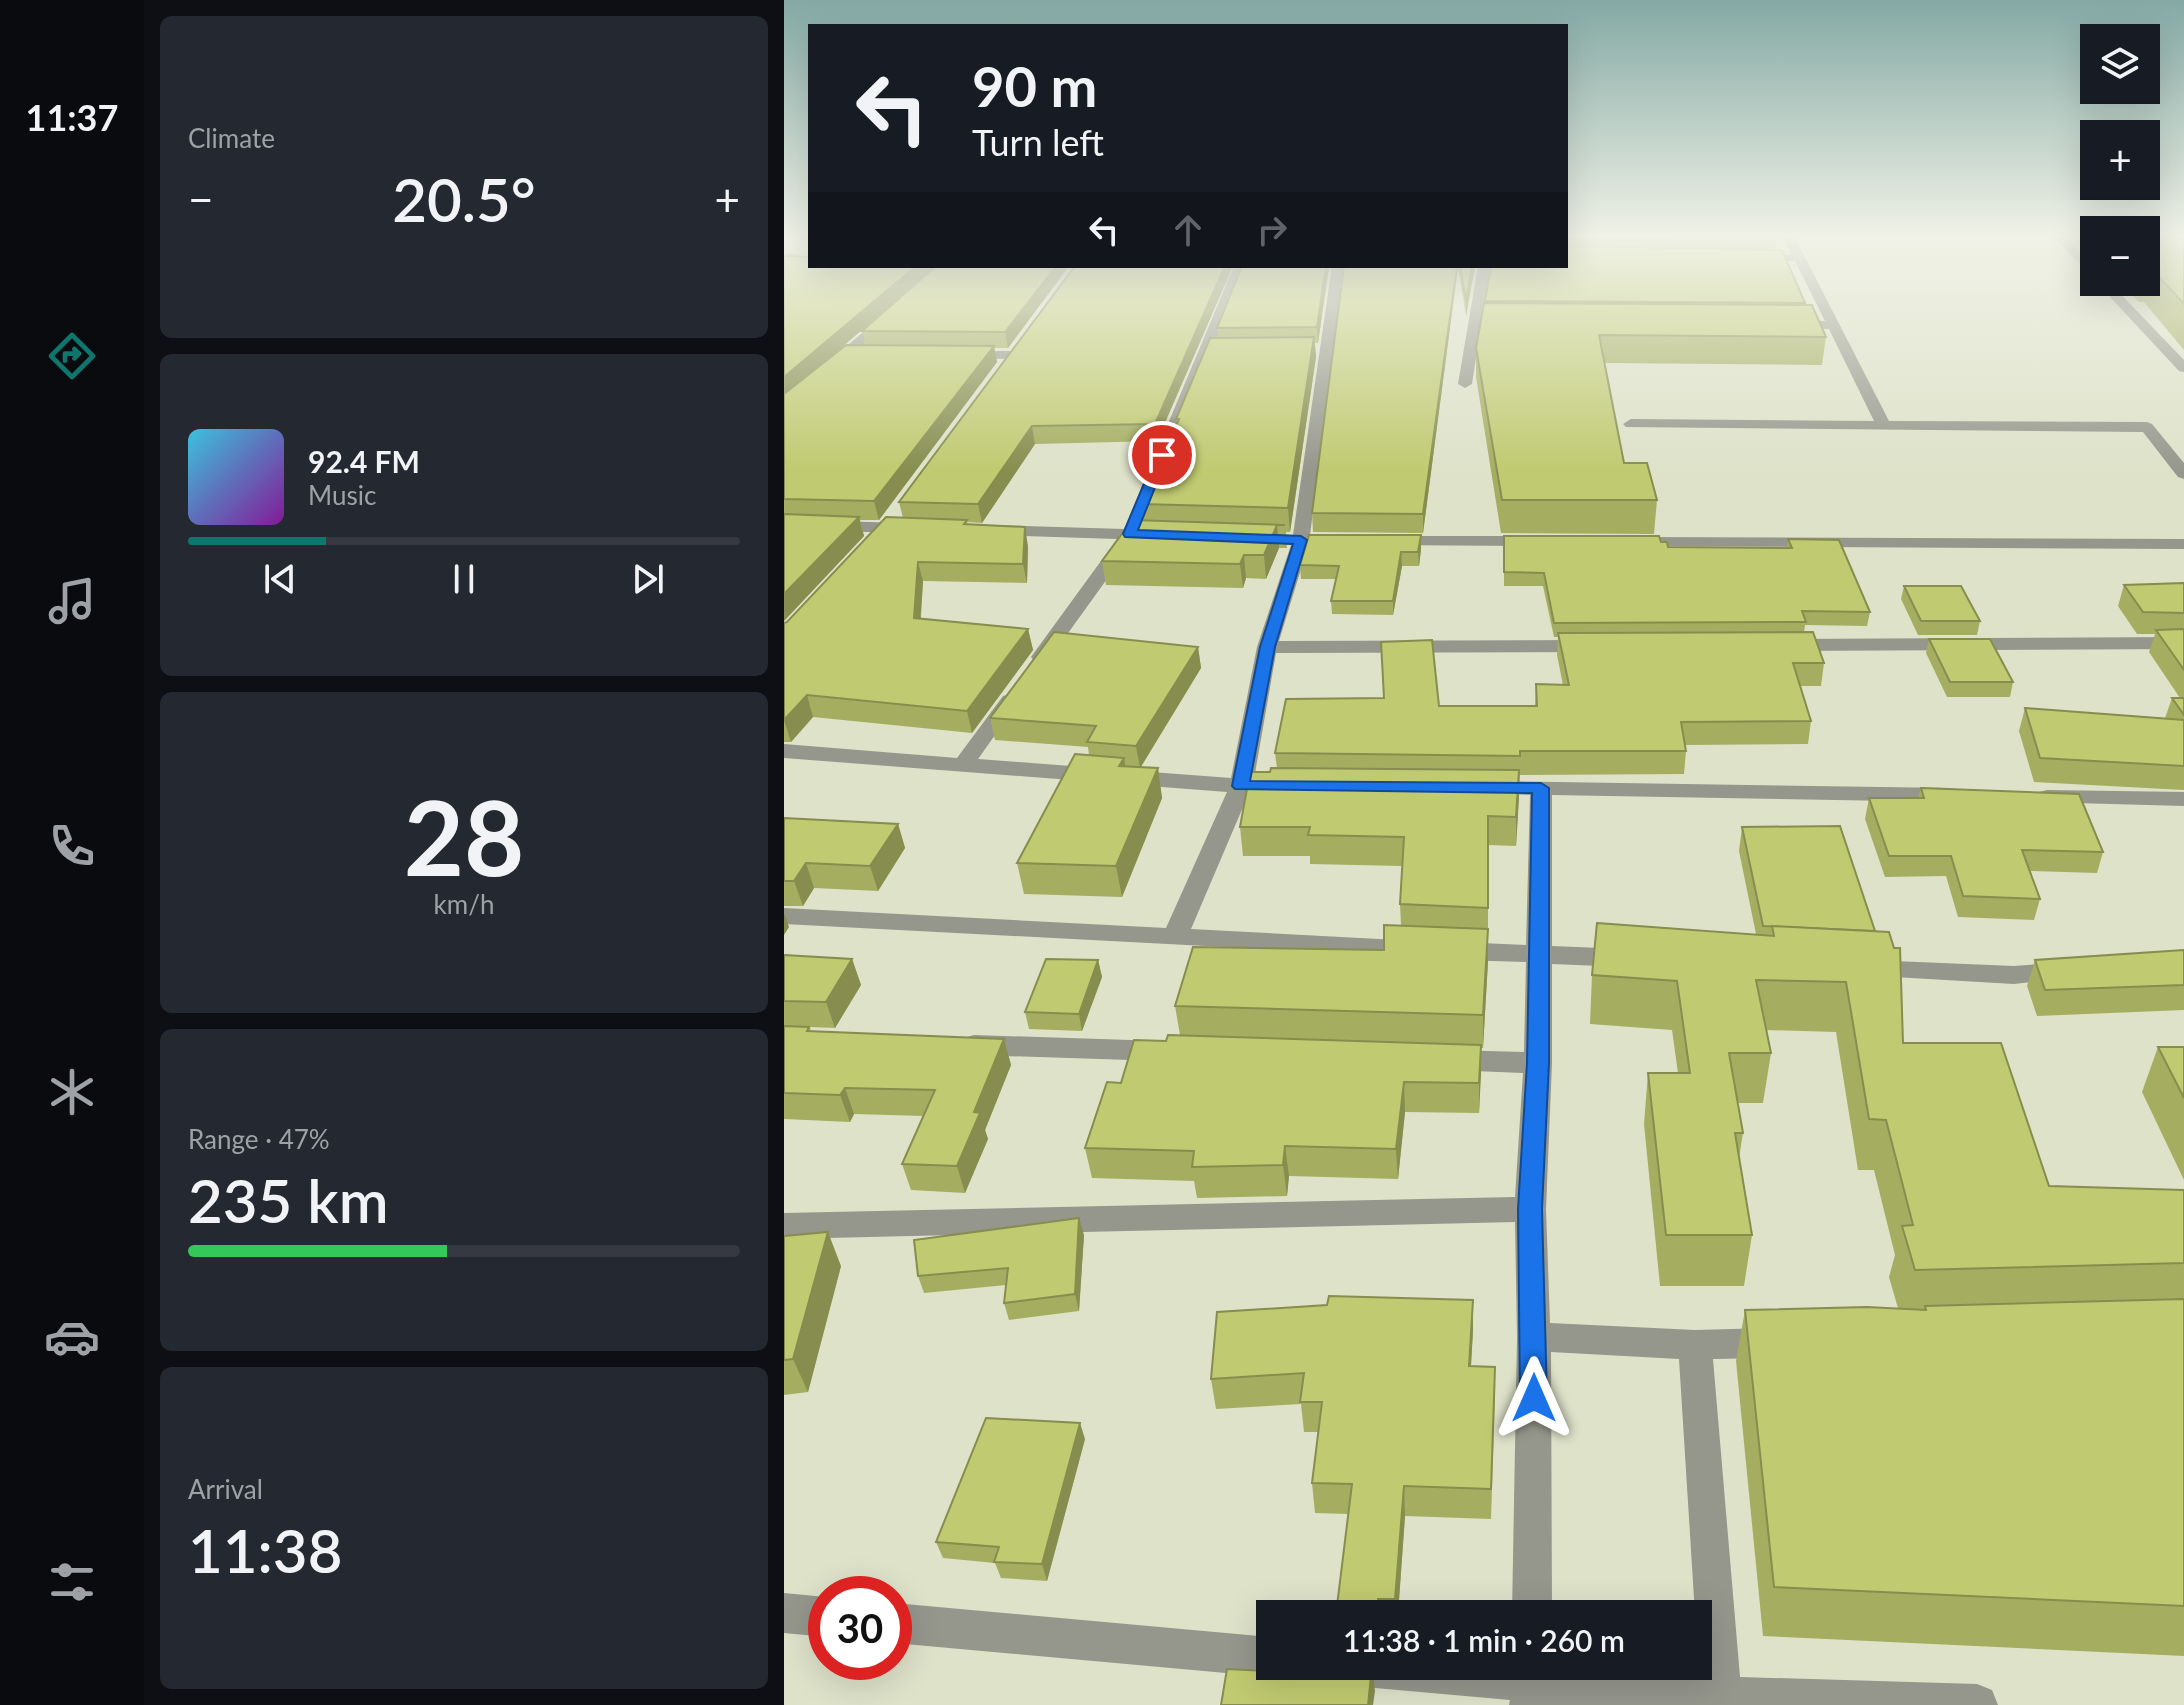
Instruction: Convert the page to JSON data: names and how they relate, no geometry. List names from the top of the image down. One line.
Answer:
{"page":{"tabs":"11:37","tile":["Climate",["28","km/h"],["Range · 47%","235 km"],["Arrival","11:38"]],"map_buttons":["+","−"],"turn":["90 m","Turn left"],"heat":["−","20.5°","+"],"song":["92.4 FM","Music"],"limit":"30","trip":"11:38 · 1 min · 260 m"}}
